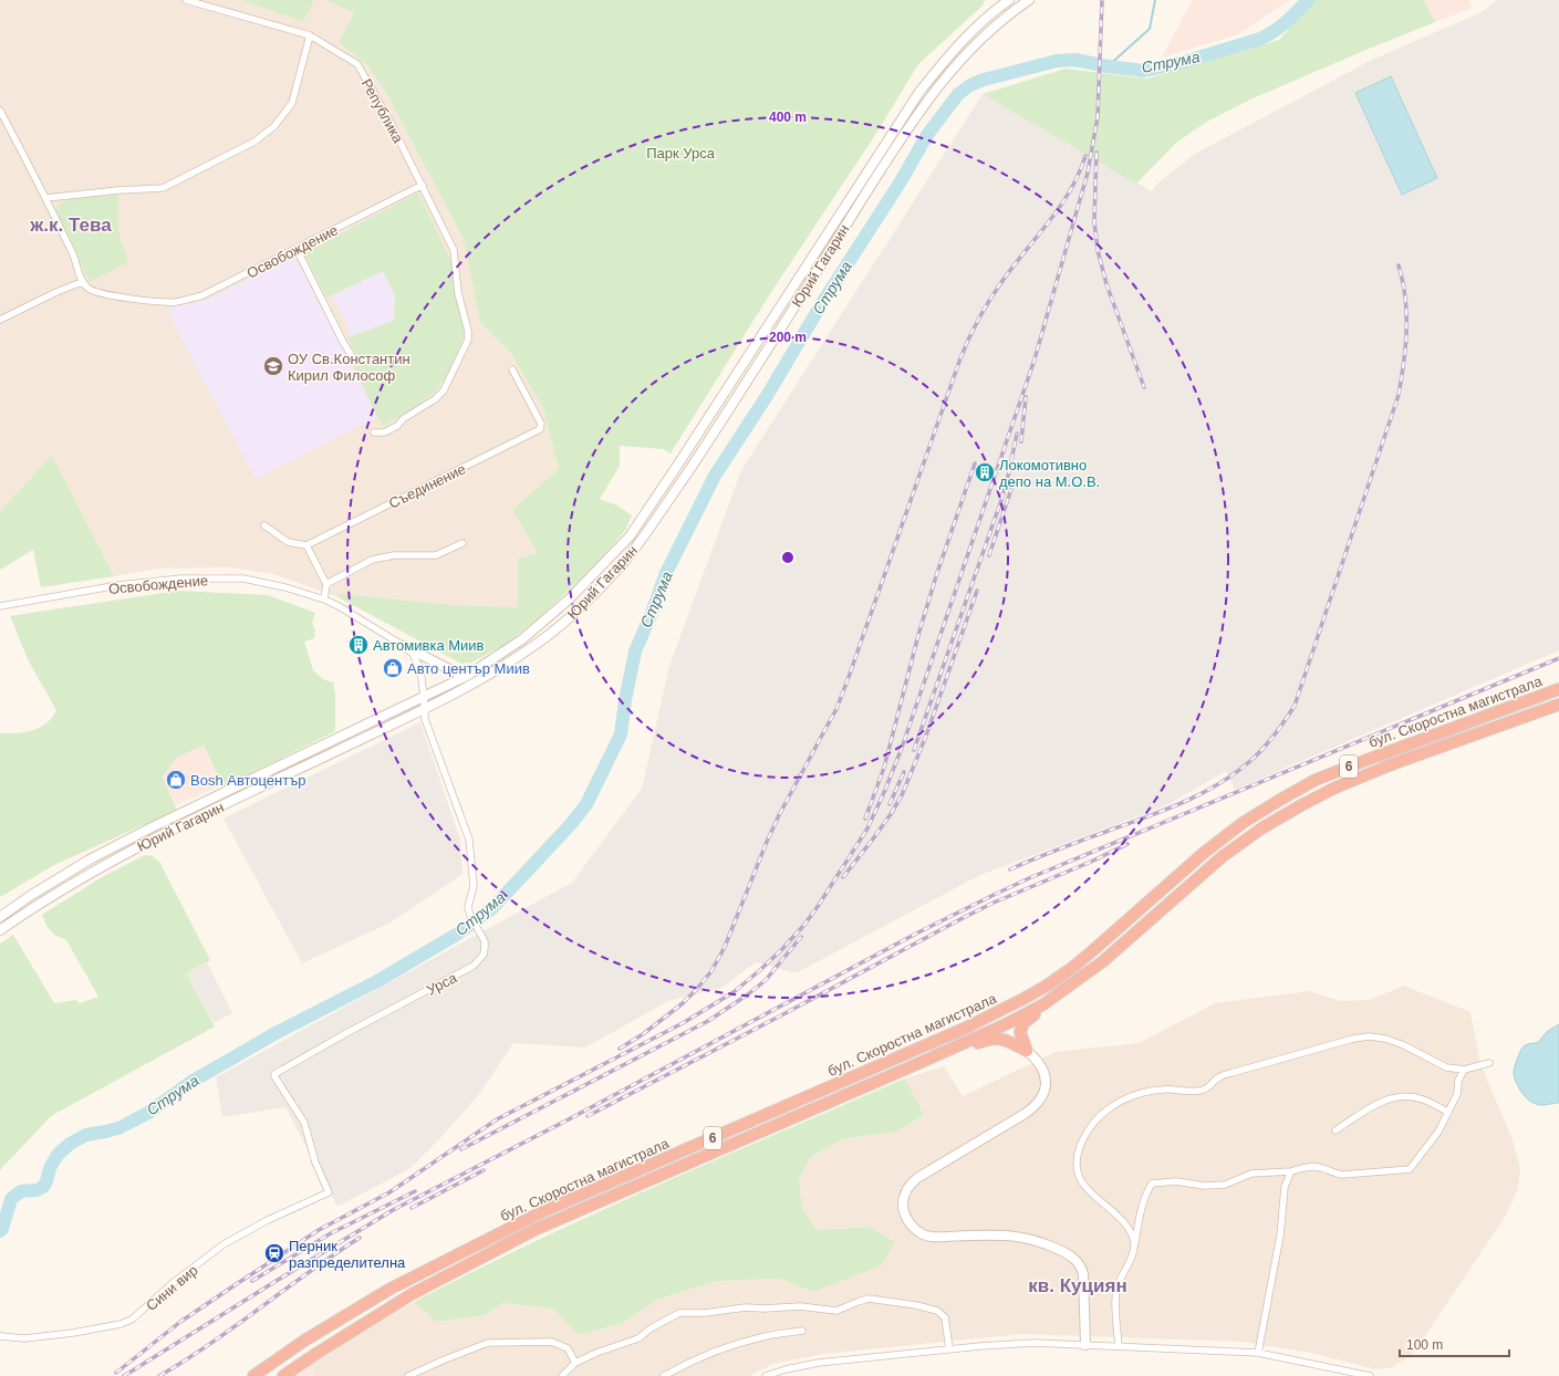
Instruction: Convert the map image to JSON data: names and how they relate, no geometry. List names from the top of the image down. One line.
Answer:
{"streets":{"highway":["бул. Скоростна магистрала","6"],"street":["Република","Освобождение","Юрий Гагарин","Съединение","Урса","Сини вир"]},"crossings":[["Република","Освобождение"],["Освобождение","Юрий Гагарин"],["Освобождение","Урса"],["Юрий Гагарин","Урса"],["Урса","Сини вир"]],"districts":["ж.к. Тева","кв. Куциян"],"water":["Струма"],"parks":["Парк Урса"],"places":{"school or university":["ОУ Св.Константин Кирил Философ"],"building":["Локомотивно депо на М.О.В.","Автомивка Миив"],"shop":["Авто център Миив","Bosh Автоцентър"],"station":["Перник разпределителна"]},"scale_bar":"100 m","rings":["400 m","200 m"]}
